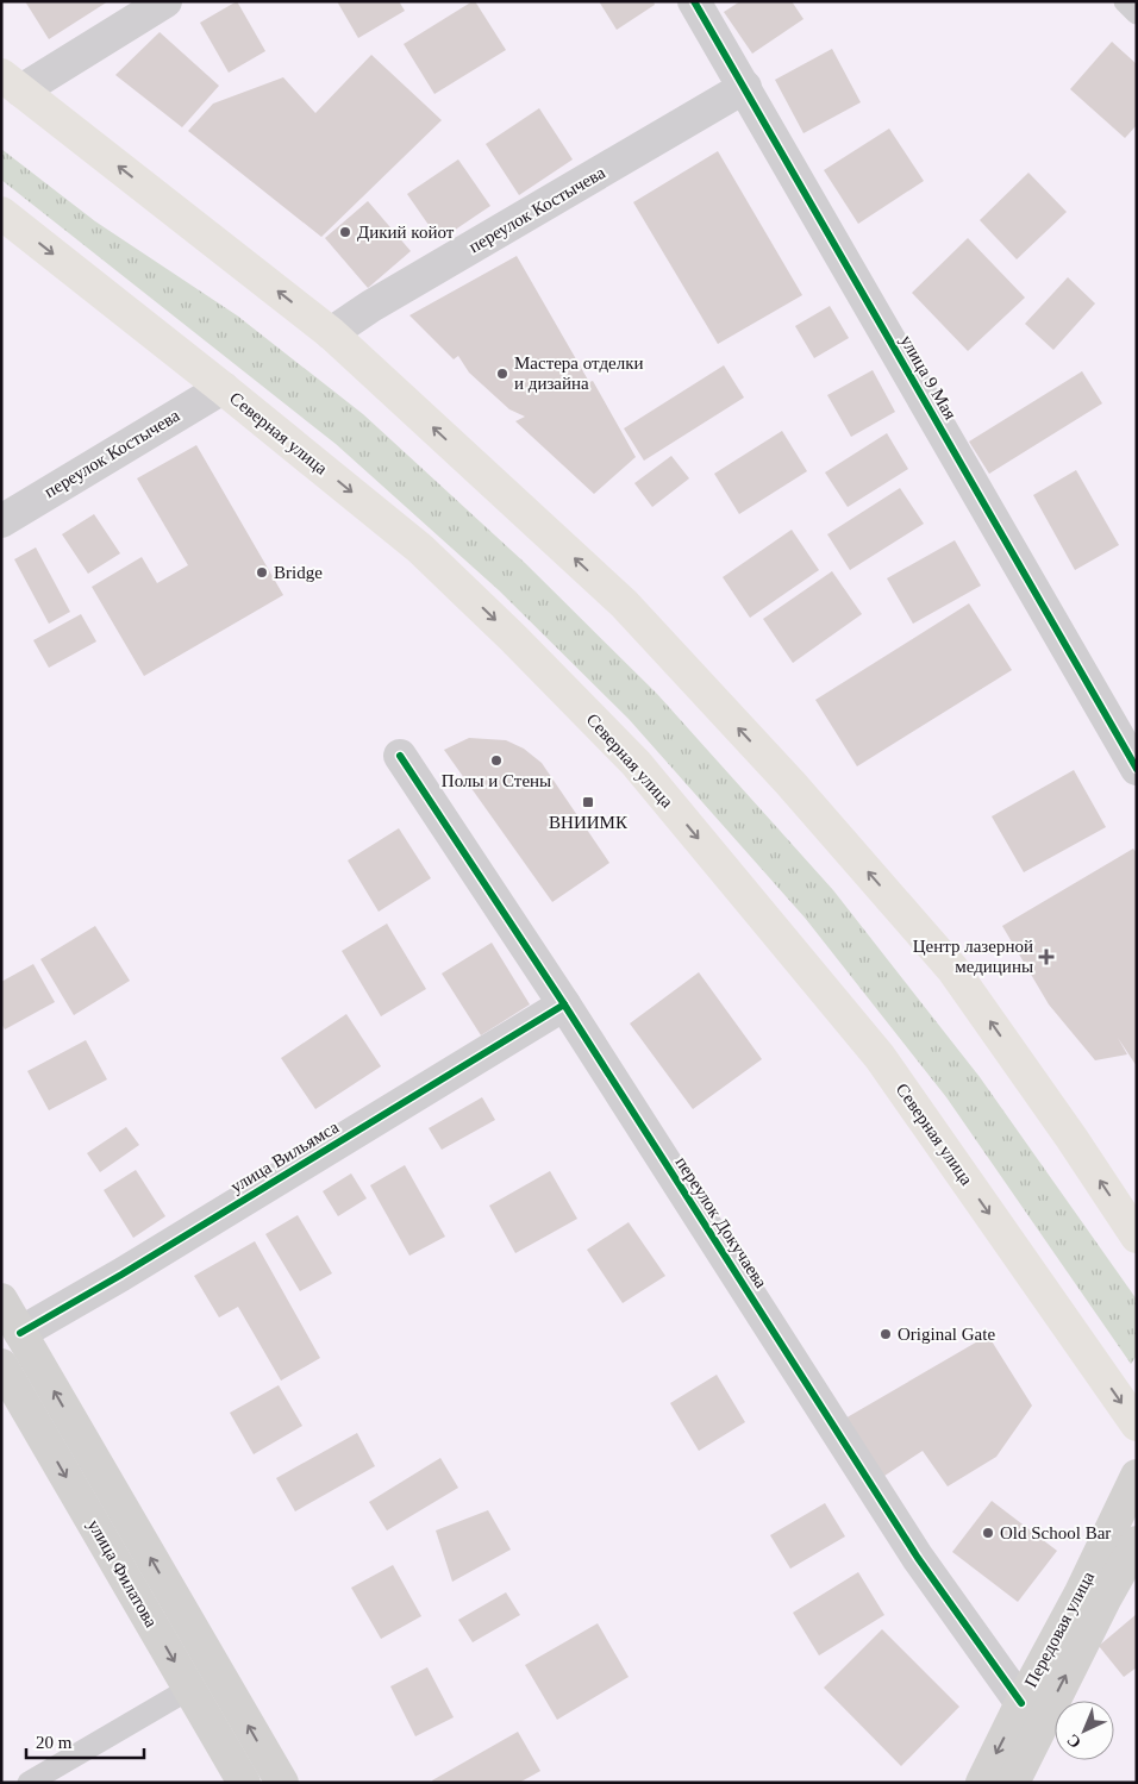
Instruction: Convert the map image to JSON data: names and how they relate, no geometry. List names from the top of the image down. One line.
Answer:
{"streets":{"main road":["Северная улица","улица Филатова","Передовая улица"],"street":["переулок Костычева","улица 9 Мая","улица Вильямса","переулок Докучаева"]},"crossings":[["переулок Костычева","улица 9 Мая"],["переулок Костычева","Северная улица"],["улица Вильямса","переулок Докучаева"],["переулок Докучаева","Передовая улица"]],"places":{"other":["Дикий койот","Мастера отделки и дизайна","Bridge","Полы и Стены","Original Gate","Old School Bar"],"transit":["ВНИИМК"],"health":["Центр лазерной медицины"]},"scale_bar":"20 m","north":"bottom left"}
